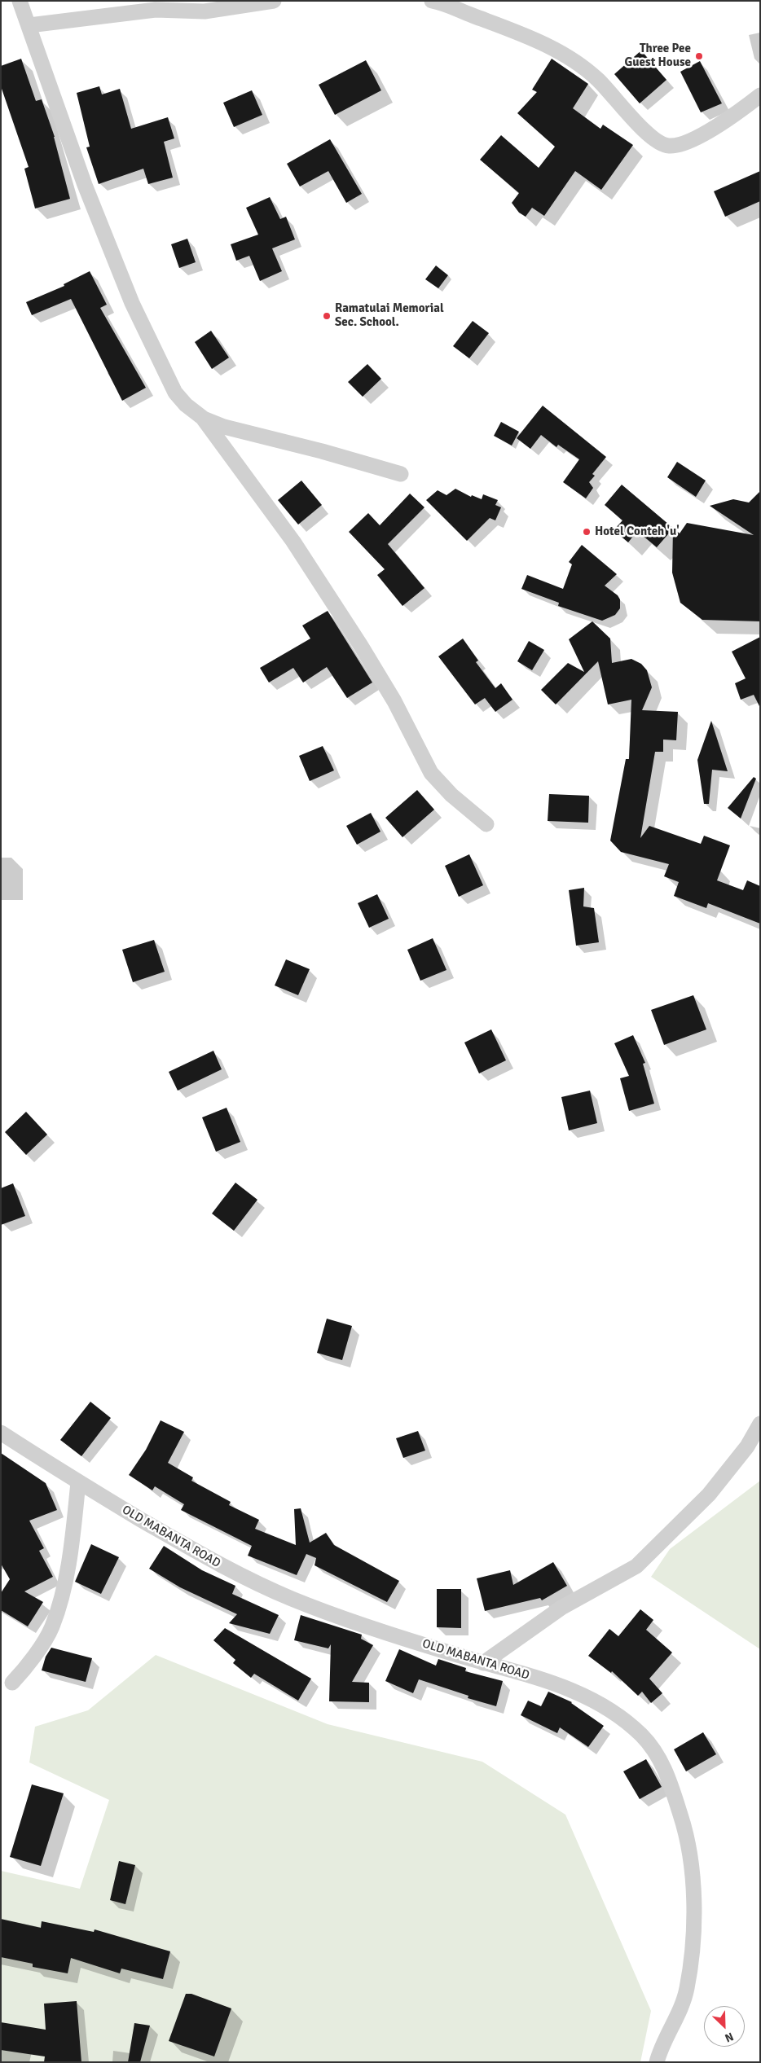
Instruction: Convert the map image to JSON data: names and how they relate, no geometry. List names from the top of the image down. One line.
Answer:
{"streets":{"street":["OLD MABANTA ROAD"]},"places":["Three Pee Guest House","Ramatulai Memorial Sec. School.","Hotel Conteh 'u'"],"north":"bottom right"}
